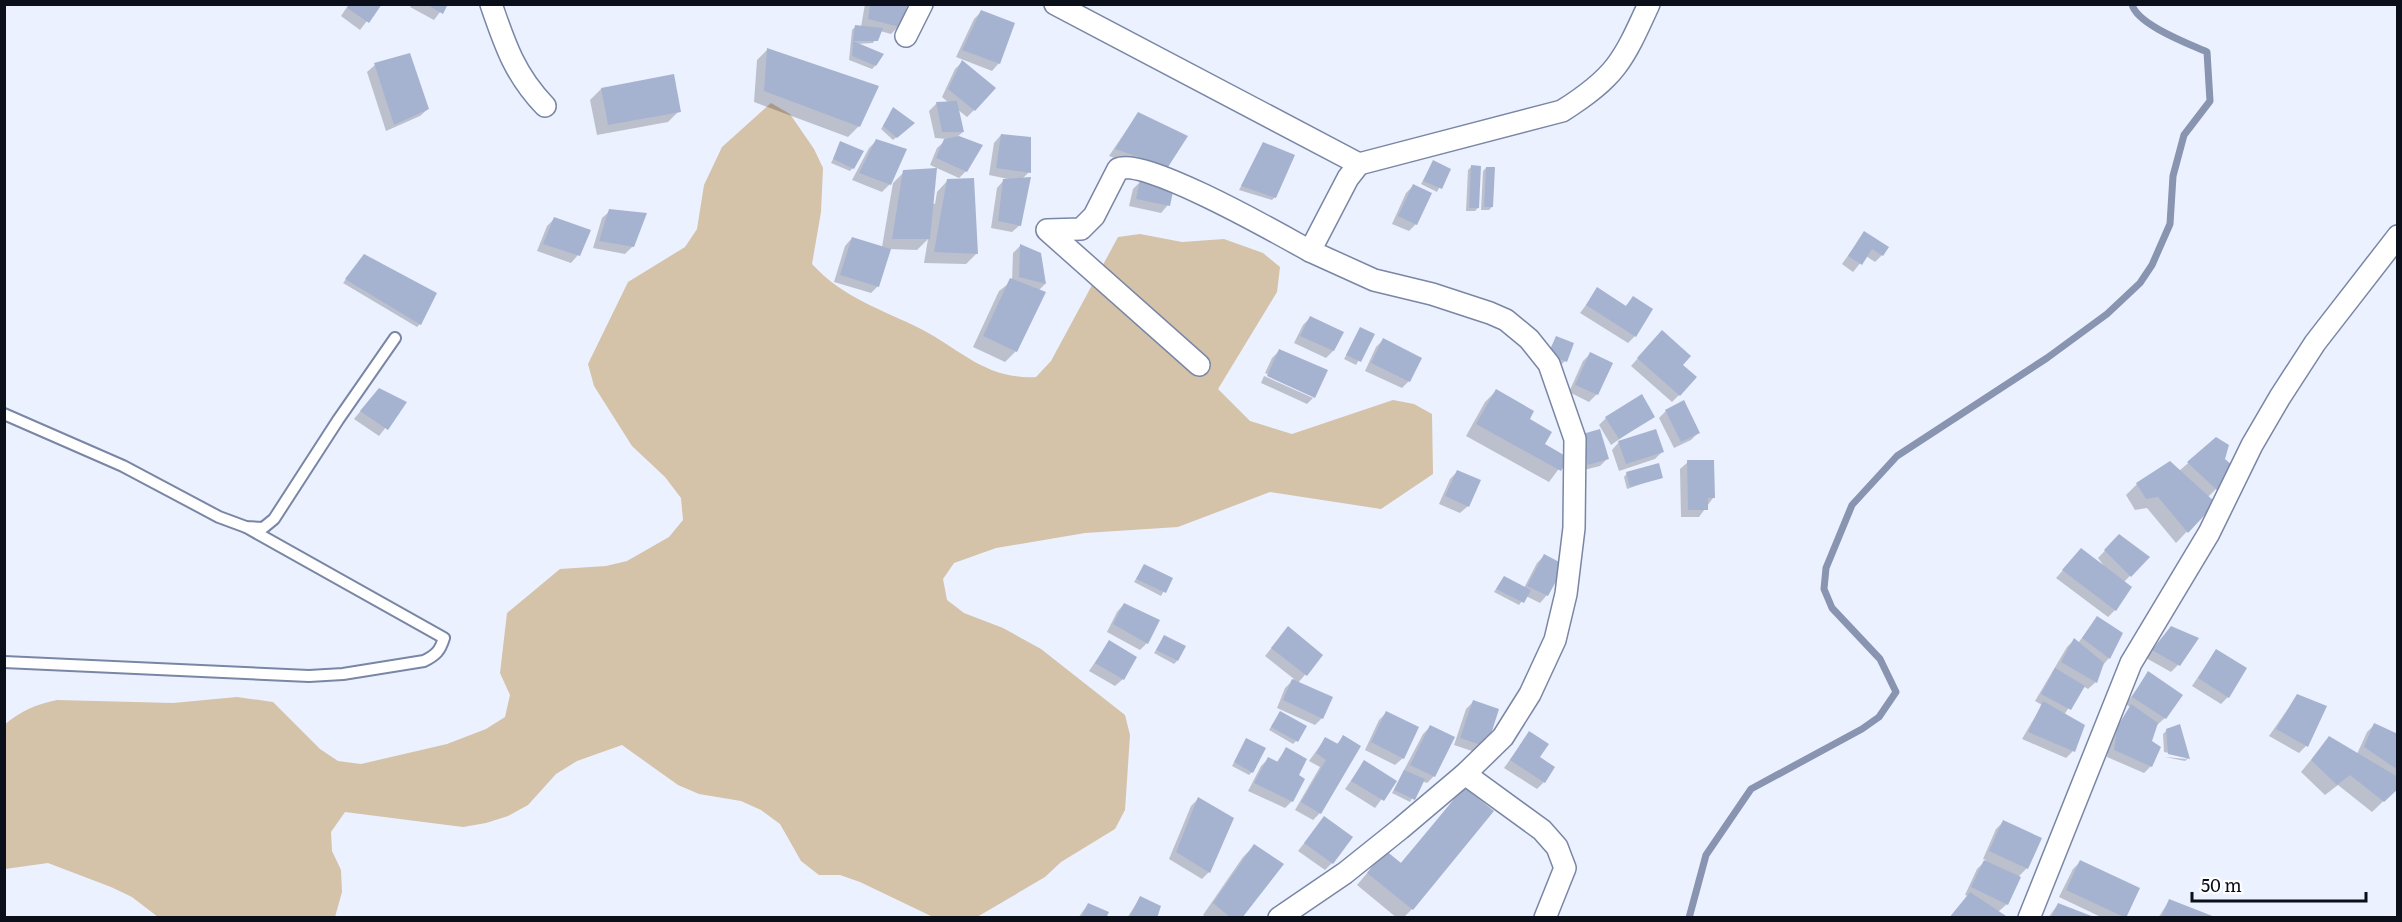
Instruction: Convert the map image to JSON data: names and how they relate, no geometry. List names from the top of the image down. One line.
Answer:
{"scale_bar":"50 m"}
